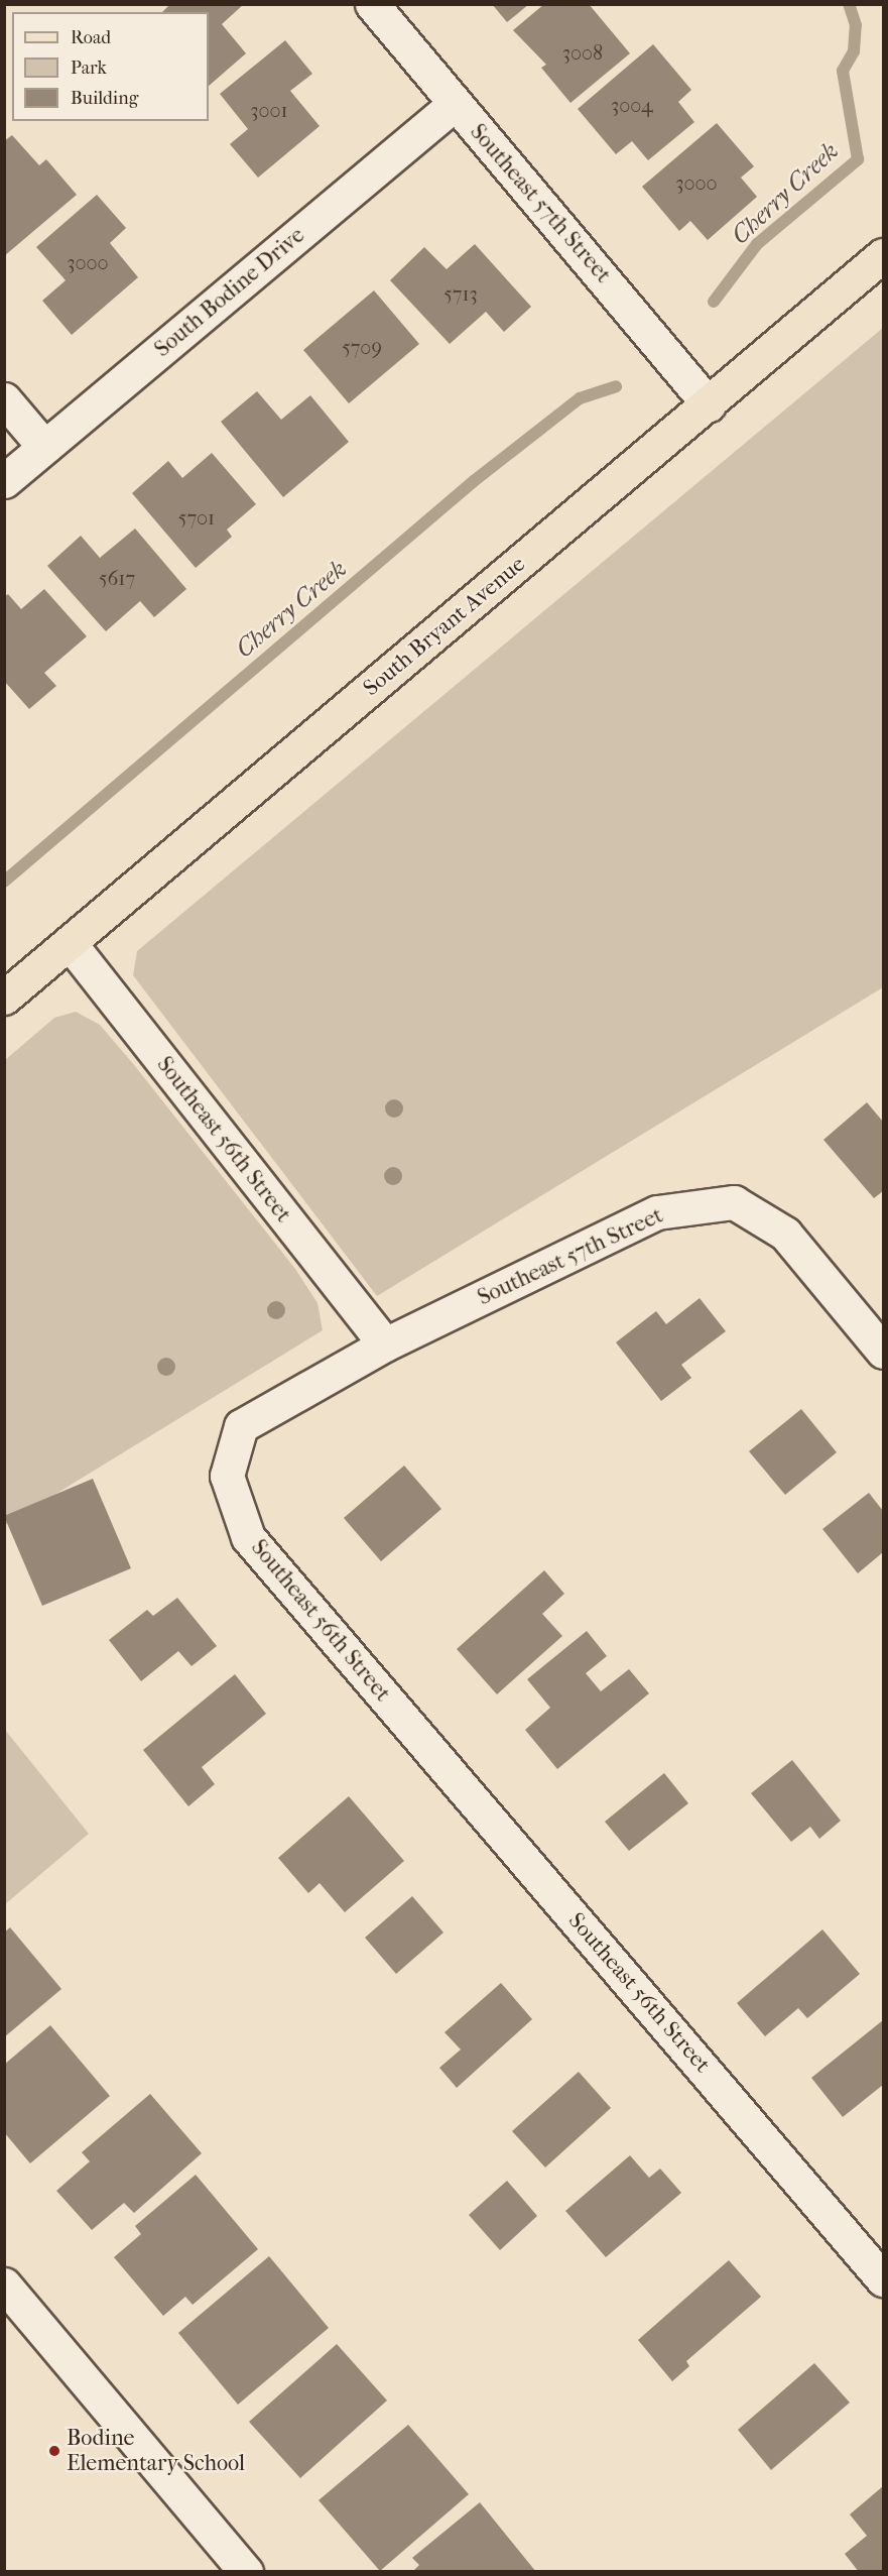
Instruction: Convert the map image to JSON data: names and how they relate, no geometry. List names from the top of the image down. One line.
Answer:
{"streets":{"main road":["South Bryant Avenue"],"street":["Southeast 57th Street","South Bodine Drive","Southeast 56th Street"]},"crossings":[["Southeast 57th Street","South Bodine Drive"],["Southeast 57th Street","South Bryant Avenue"],["Southeast 57th Street","Southeast 56th Street"],["South Bryant Avenue","Southeast 56th Street"]],"water":["Cherry Creek"],"places":["Bodine Elementary School"],"house_numbers":["3008","3004","3001","3000","3000","5713","5709","5701","5617"],"legend":["Road","Park","Building"]}
